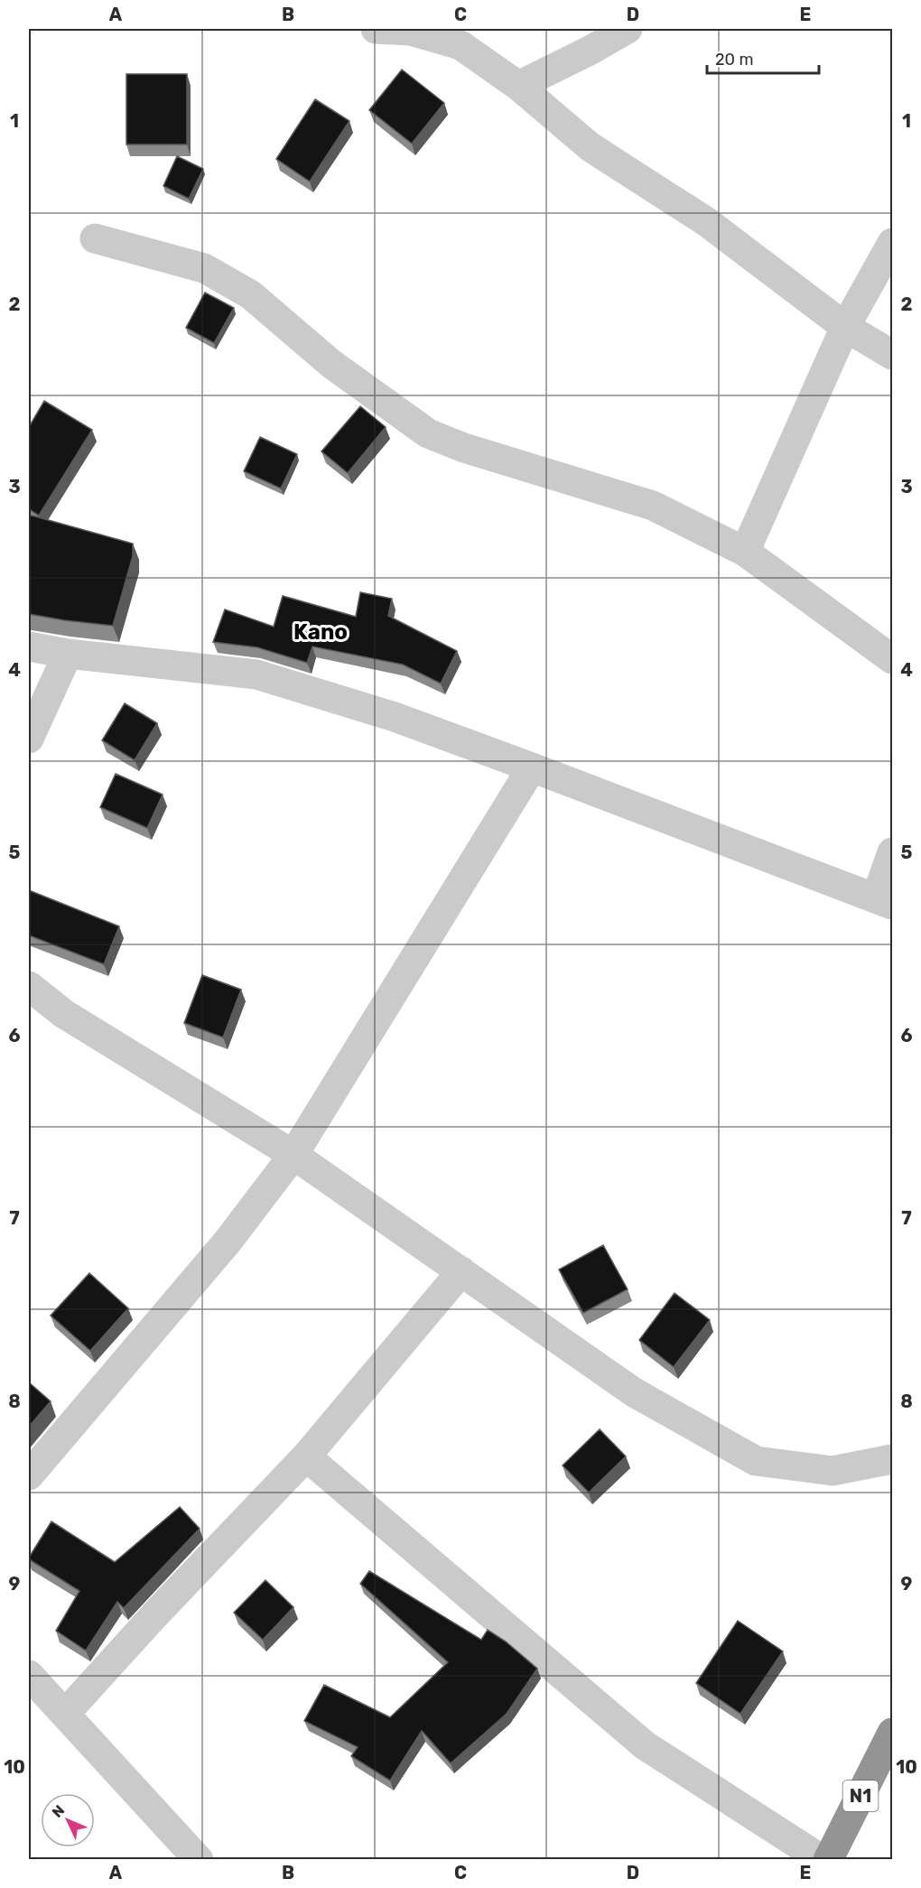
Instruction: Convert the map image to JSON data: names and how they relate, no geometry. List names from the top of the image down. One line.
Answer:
{"streets":{"highway":["N1"]},"districts":["Kano"],"scale_bar":"20 m","north":"top left","grid":{"columns":["A","B","C","D","E"],"rows":["1","2","3","4","5","6","7","8","9","10"]}}
